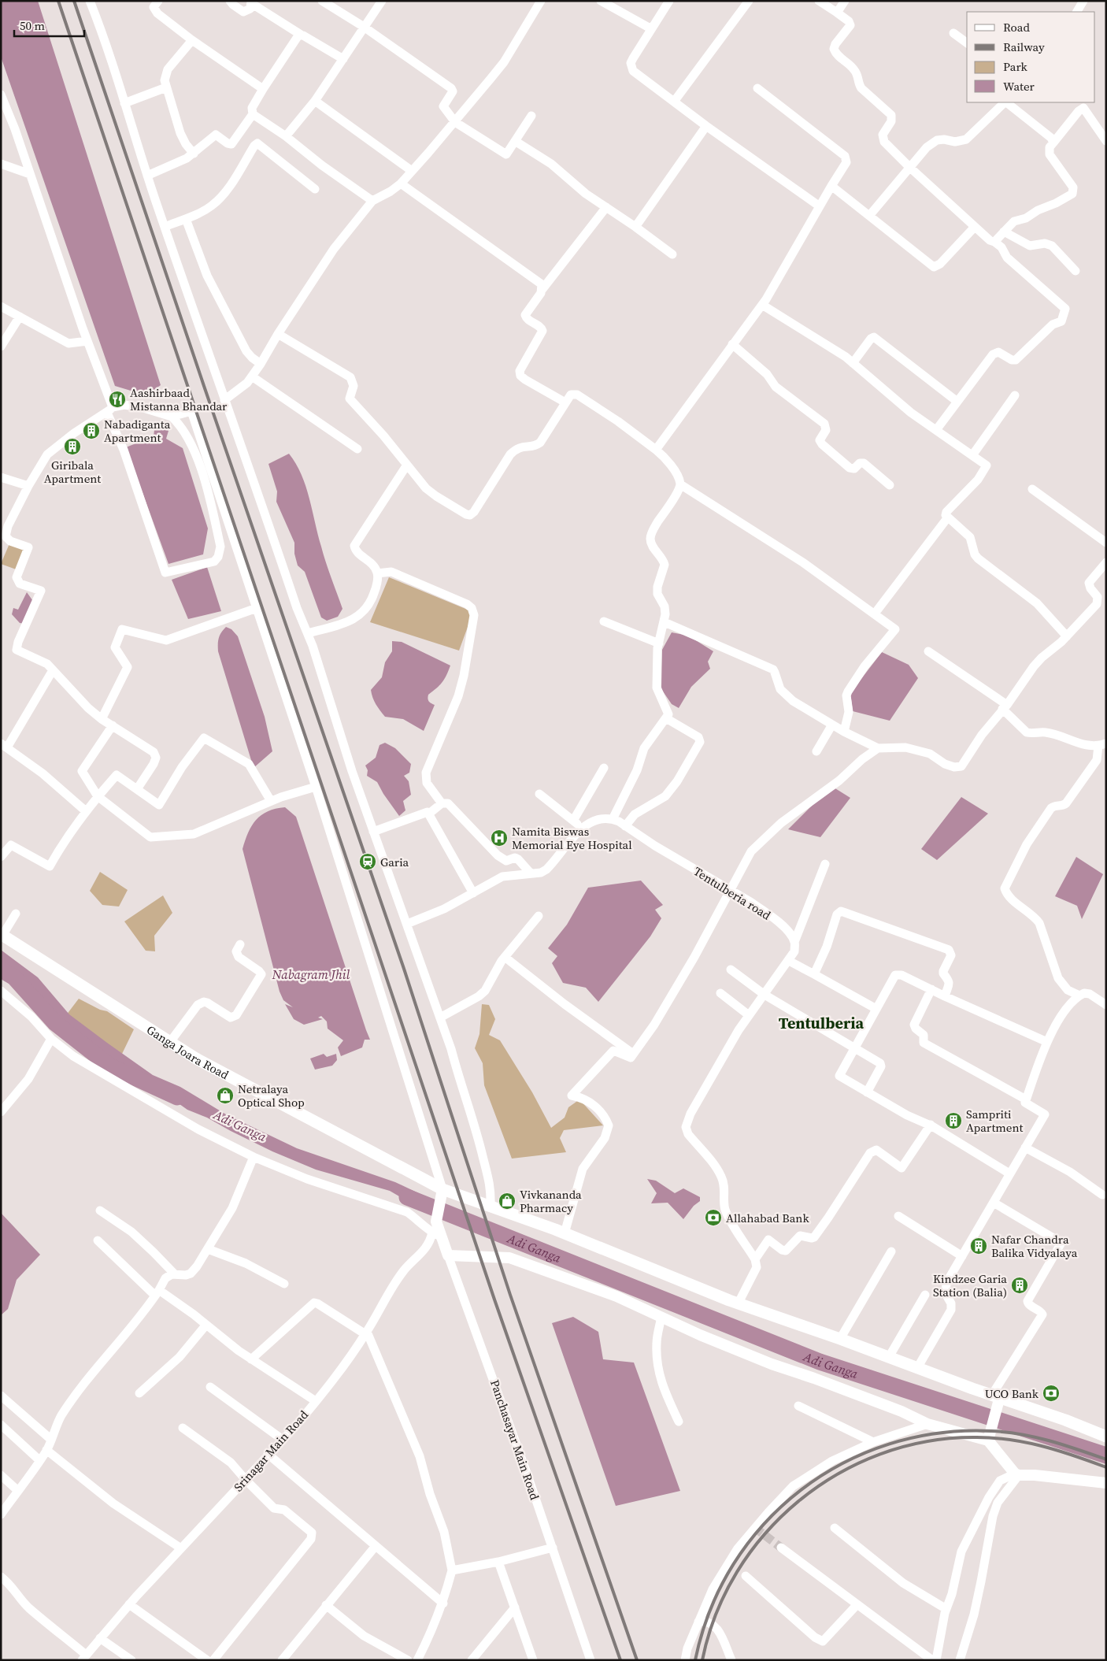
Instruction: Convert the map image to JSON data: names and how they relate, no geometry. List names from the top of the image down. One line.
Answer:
{"streets":{"main road":["Ganga Joara Road"],"street":["Tentulberia road","Panchasayar Main Road","Srinagar Main Road"]},"crossings":[["Ganga Joara Road","Panchasayar Main Road"],["Panchasayar Main Road","Srinagar Main Road"]],"districts":["Tentulberia"],"water":["Nabagram Jhil","Adi Ganga"],"places":{"restaurant":["Aashirbaad Mistanna Bhandar"],"building":["Nabadiganta Apartment","Giribala Apartment","Sampriti Apartment","Nafar Chandra Balika Vidyalaya","Kindzee Garia Station (Balia)"],"hospital":["Namita Biswas Memorial Eye Hospital"],"station":["Garia"],"shop":["Netralaya Optical Shop","Vivkananda Pharmacy"],"bank":["Allahabad Bank","UCO Bank"]},"legend":["Road","Railway","Park","Water"],"scale_bar":"50 m"}
